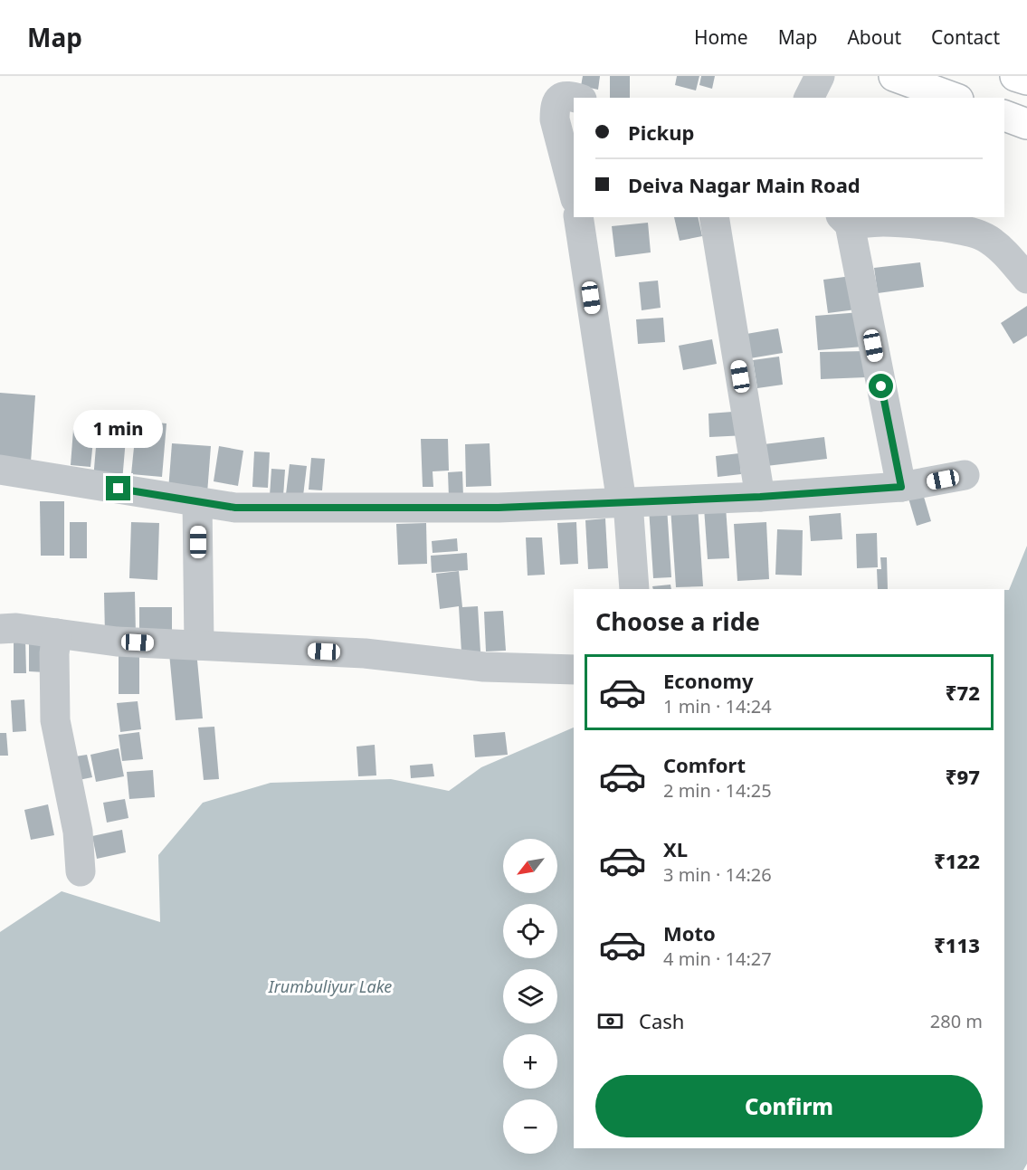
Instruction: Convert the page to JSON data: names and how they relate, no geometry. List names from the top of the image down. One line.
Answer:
{"water":["Irumbuliyur Lake"],"north":"bottom left","page":{"header":"Map","nav":["Home","Map","About","Contact"],"banner":["Pickup","Deiva Nagar Main Road"],"bubble":"1 min","heading":"Choose a ride","list":[{"name":"Economy","note":"1 min · 14:24","value":"₹72"},{"name":"Comfort","note":"2 min · 14:25","value":"₹97"},{"name":"XL","note":"3 min · 14:26","value":"₹122"},{"name":"Moto","note":"4 min · 14:27","value":"₹113"}],"map_buttons":["+","−"],"pay":["Cash","280 m"],"buttons":"Confirm"}}
